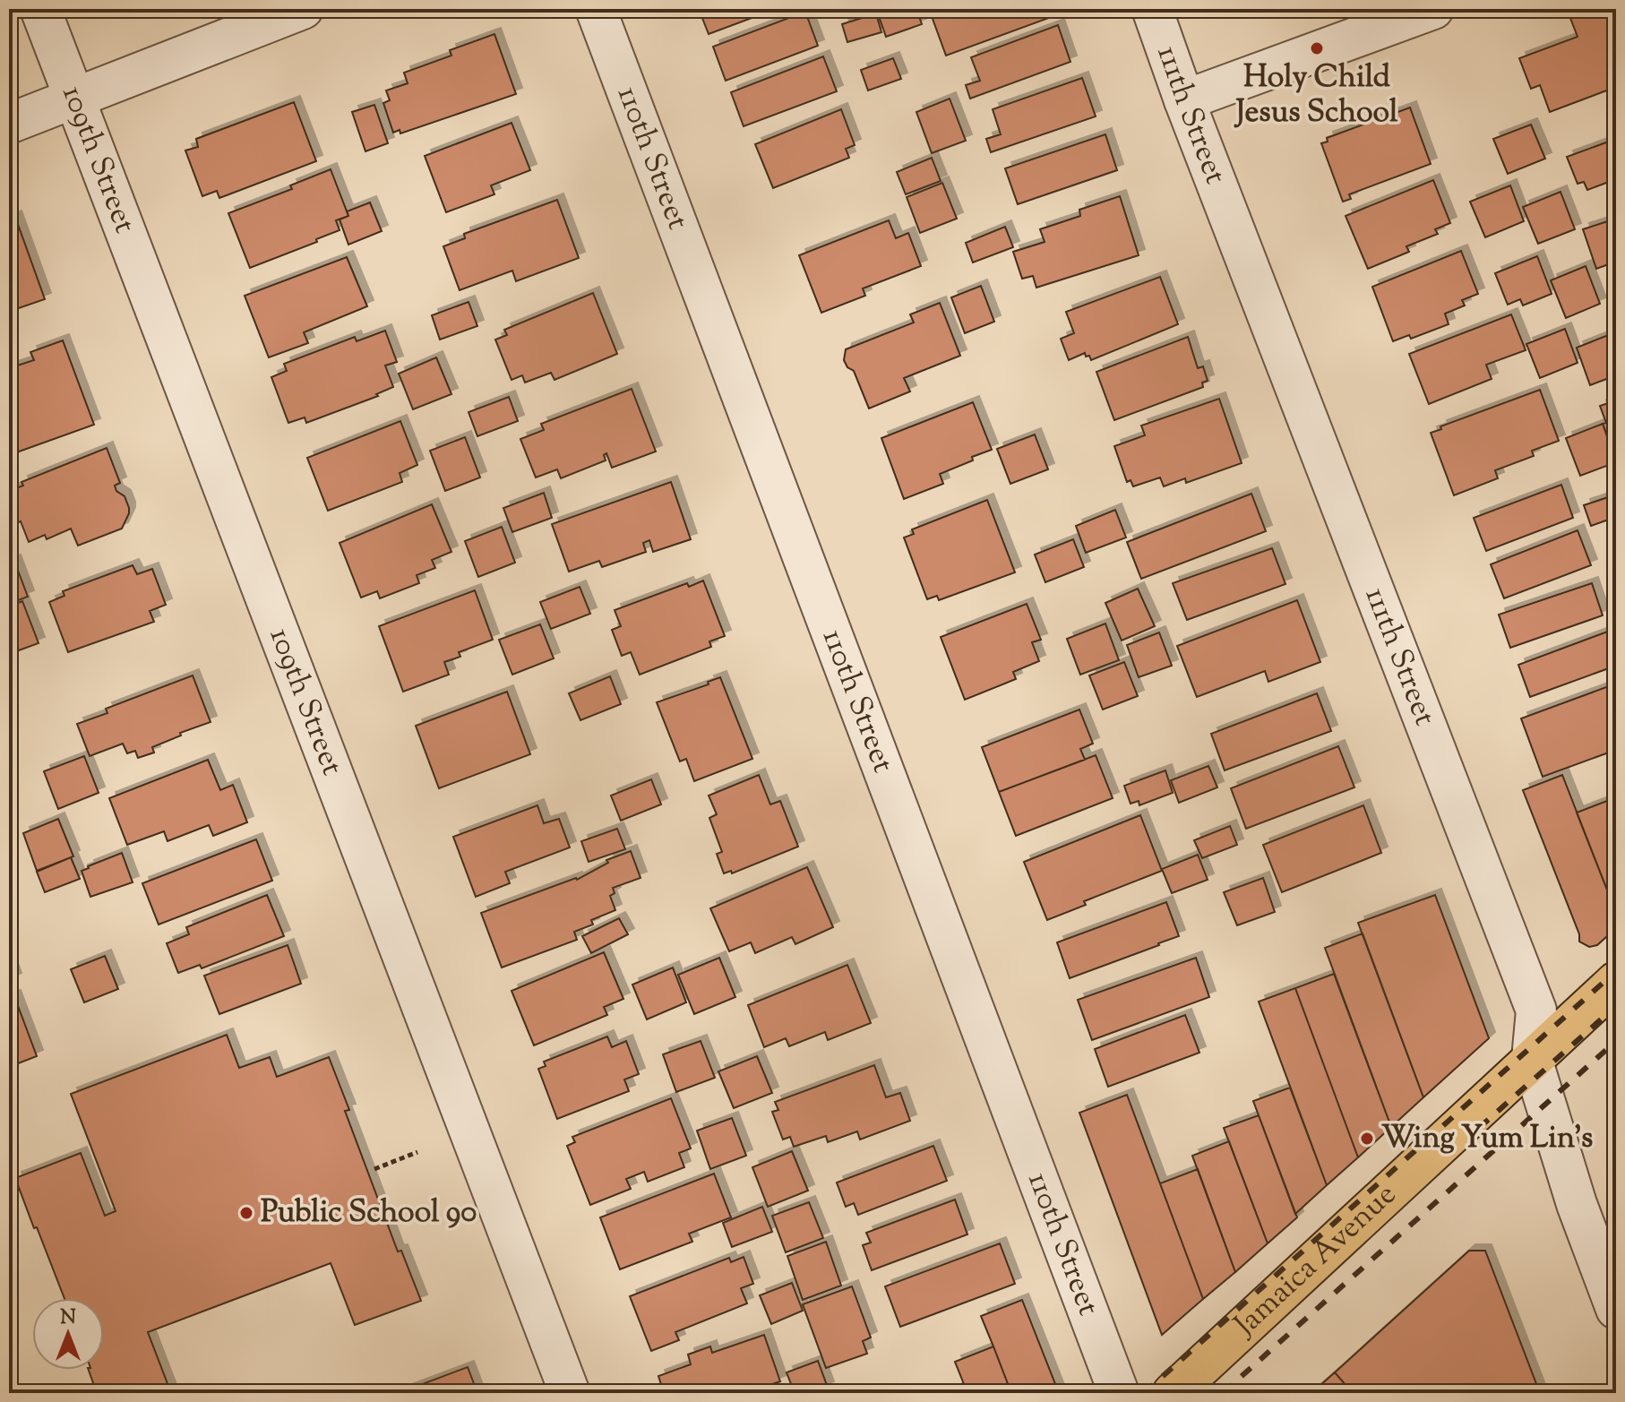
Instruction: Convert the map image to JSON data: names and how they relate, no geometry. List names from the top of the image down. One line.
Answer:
{"streets":{"main road":["Jamaica Avenue"],"street":["111th Street","110th Street","109th Street"]},"crossings":[["111th Street","Jamaica Avenue"]],"places":["Holy Child Jesus School","Wing Yum Lin's","Public School 90"],"north":"top"}
